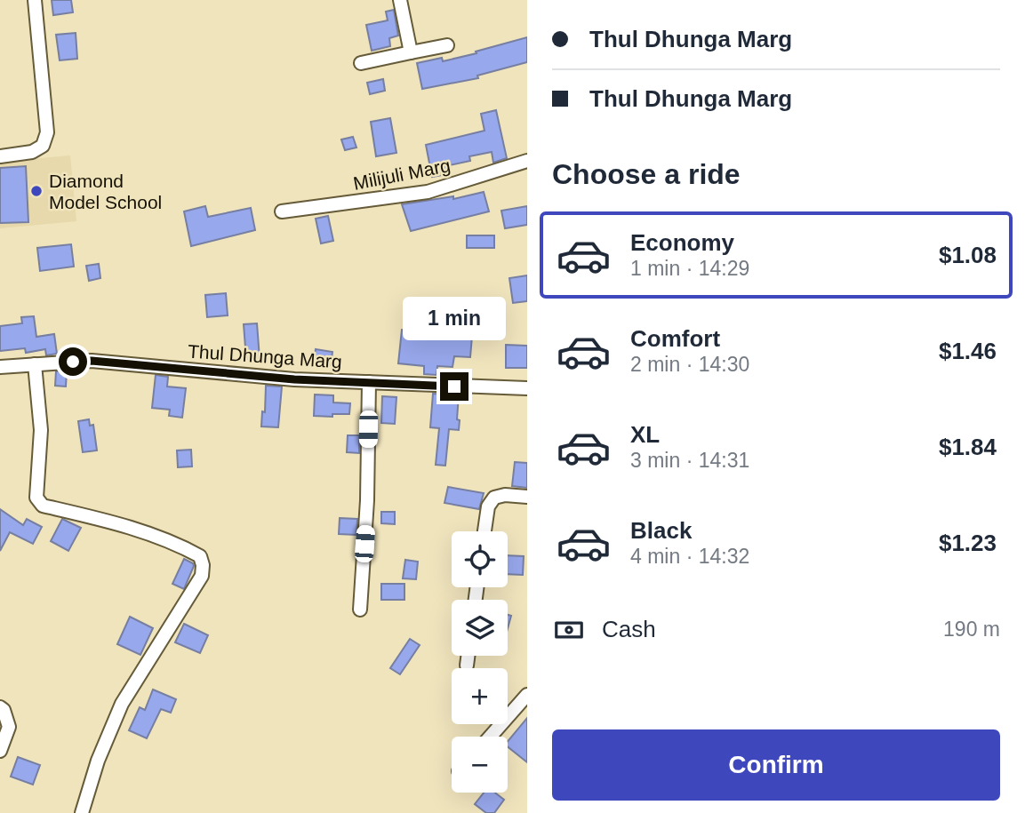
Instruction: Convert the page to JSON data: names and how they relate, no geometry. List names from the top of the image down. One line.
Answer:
{"streets":{"street":["Milijuli Marg","Thul Dhunga Marg"]},"places":["Diamond Model School"],"page":{"banner":["Thul Dhunga Marg","Thul Dhunga Marg"],"heading":"Choose a ride","list":[{"name":"Economy","note":"1 min · 14:29","value":"$1.08"},{"name":"Comfort","note":"2 min · 14:30","value":"$1.46"},{"name":"XL","note":"3 min · 14:31","value":"$1.84"},{"name":"Black","note":"4 min · 14:32","value":"$1.23"}],"bubble":"1 min","map_buttons":["+","−"],"pay":["Cash","190 m"],"buttons":"Confirm"}}
